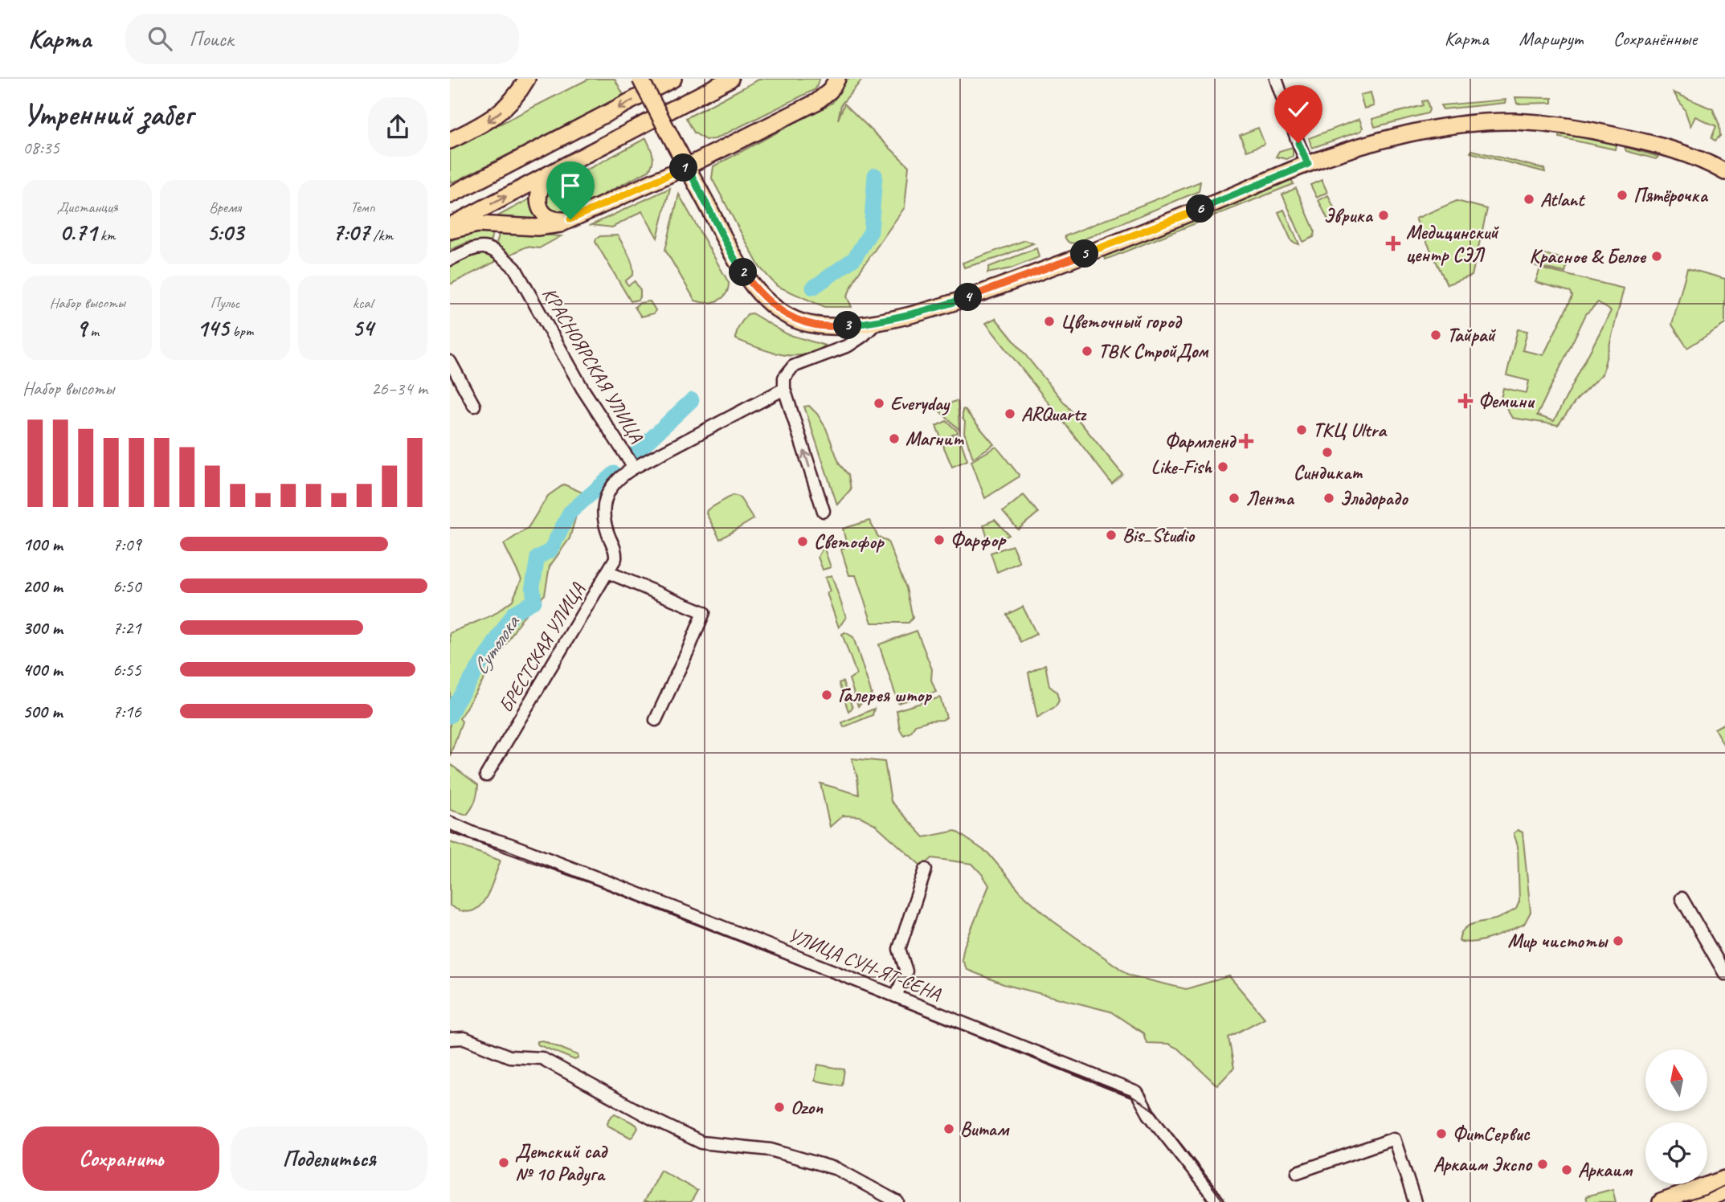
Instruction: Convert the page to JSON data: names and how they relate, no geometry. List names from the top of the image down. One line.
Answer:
{"streets":{"street":["КРАСНОЯРСКАЯ УЛИЦА","БРЕСТСКАЯ УЛИЦА","УЛИЦА СУН-ЯТ-СЕНА"]},"crossings":[["КРАСНОЯРСКАЯ УЛИЦА","БРЕСТСКАЯ УЛИЦА"]],"water":["Сутолока"],"places":{"other":["Пятёрочка","Atlant","Эврика","Красное & Белое","Цветочный город","Тайрай","ТВК СтройДом","Everyday","ARQuartz","ТКЦ Ultra","Магнит","Синдикат","Like-Fish","Лента","Эльдорадо","Bis_Studio","Фарфор","Светофор","Галерея штор","Мир чистоты","Ozon","Витам","ФитСервис","Детский сад № 10 Радуга","Аркаим Экспо","Аркаим"],"health":["Медицинский центр СЭЛ","Фемини","Фармленд"]},"north":"top","page":{"header":"Карта","search":"Поиск","nav":["Карта","Маршрут","Сохранённые"],"heading":["Утренний забег","08:35"],"pins":["1","6","5","2","4","3"],"stats":[["Дистанция","0.71 km"],["Время","5:03"],["Темп","7:07 /km"],["Набор высоты","9 m"],["Пульс","145 bpm"],["kcal","54"]],"chart":["Набор высоты","26–34 m"],"list":[{"name":"100 m","note":"7:09"},{"name":"200 m","note":"6:50"},{"name":"300 m","note":"7:21"},{"name":"400 m","note":"6:55"},{"name":"500 m","note":"7:16"}],"buttons":["Сохранить","Поделиться"]}}
